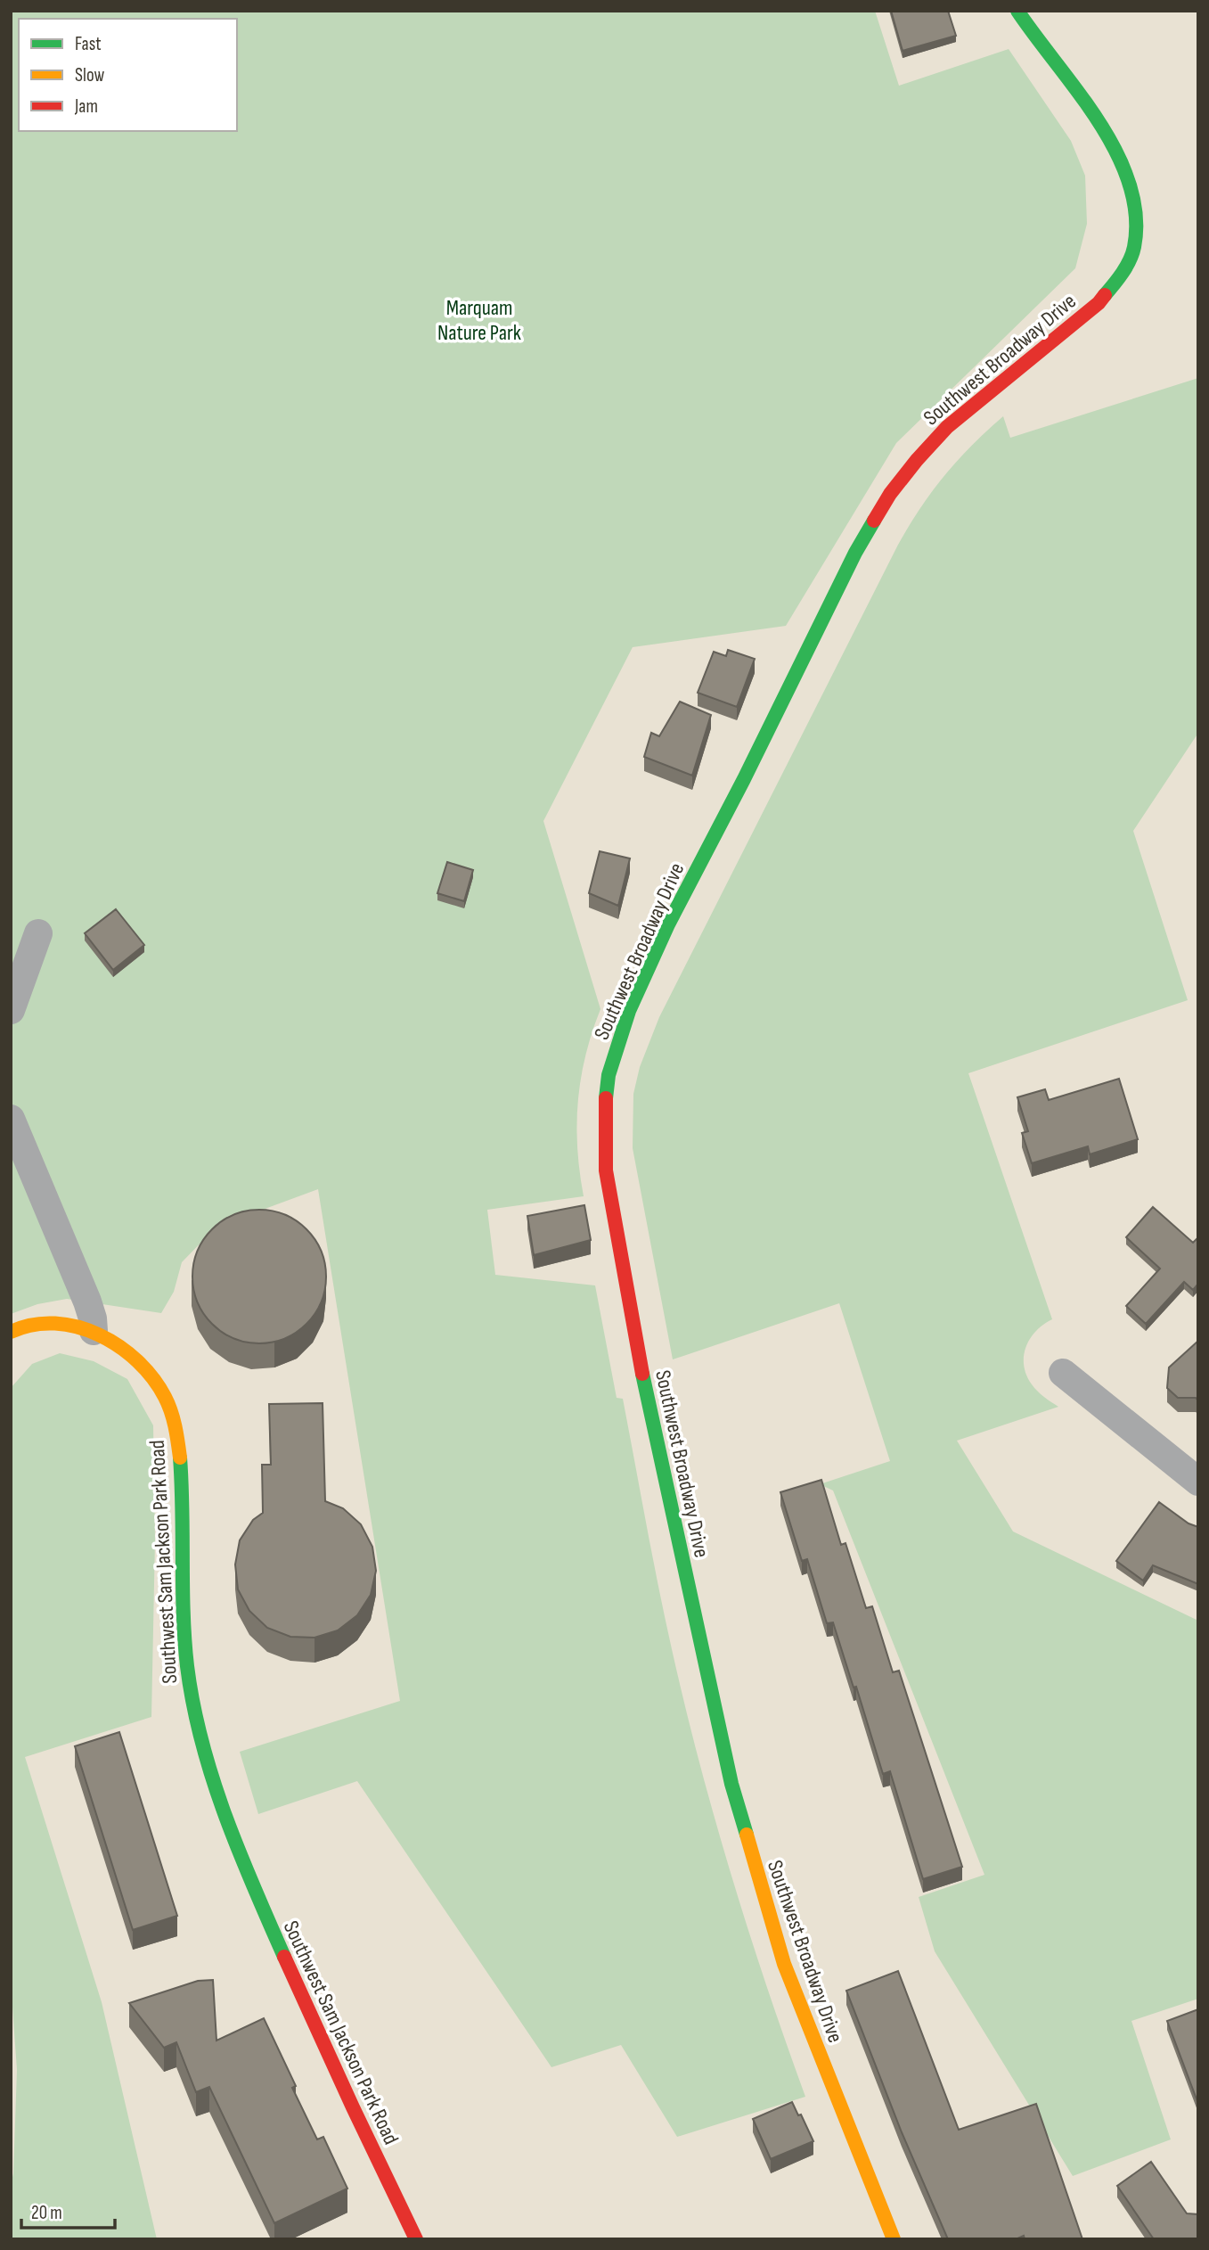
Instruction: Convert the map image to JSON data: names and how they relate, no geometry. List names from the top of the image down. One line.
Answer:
{"streets":{"street":["Southwest Broadway Drive","Southwest Sam Jackson Park Road"]},"parks":["Marquam Nature Park"],"legend":["Fast","Slow","Jam"],"scale_bar":"20 m"}
